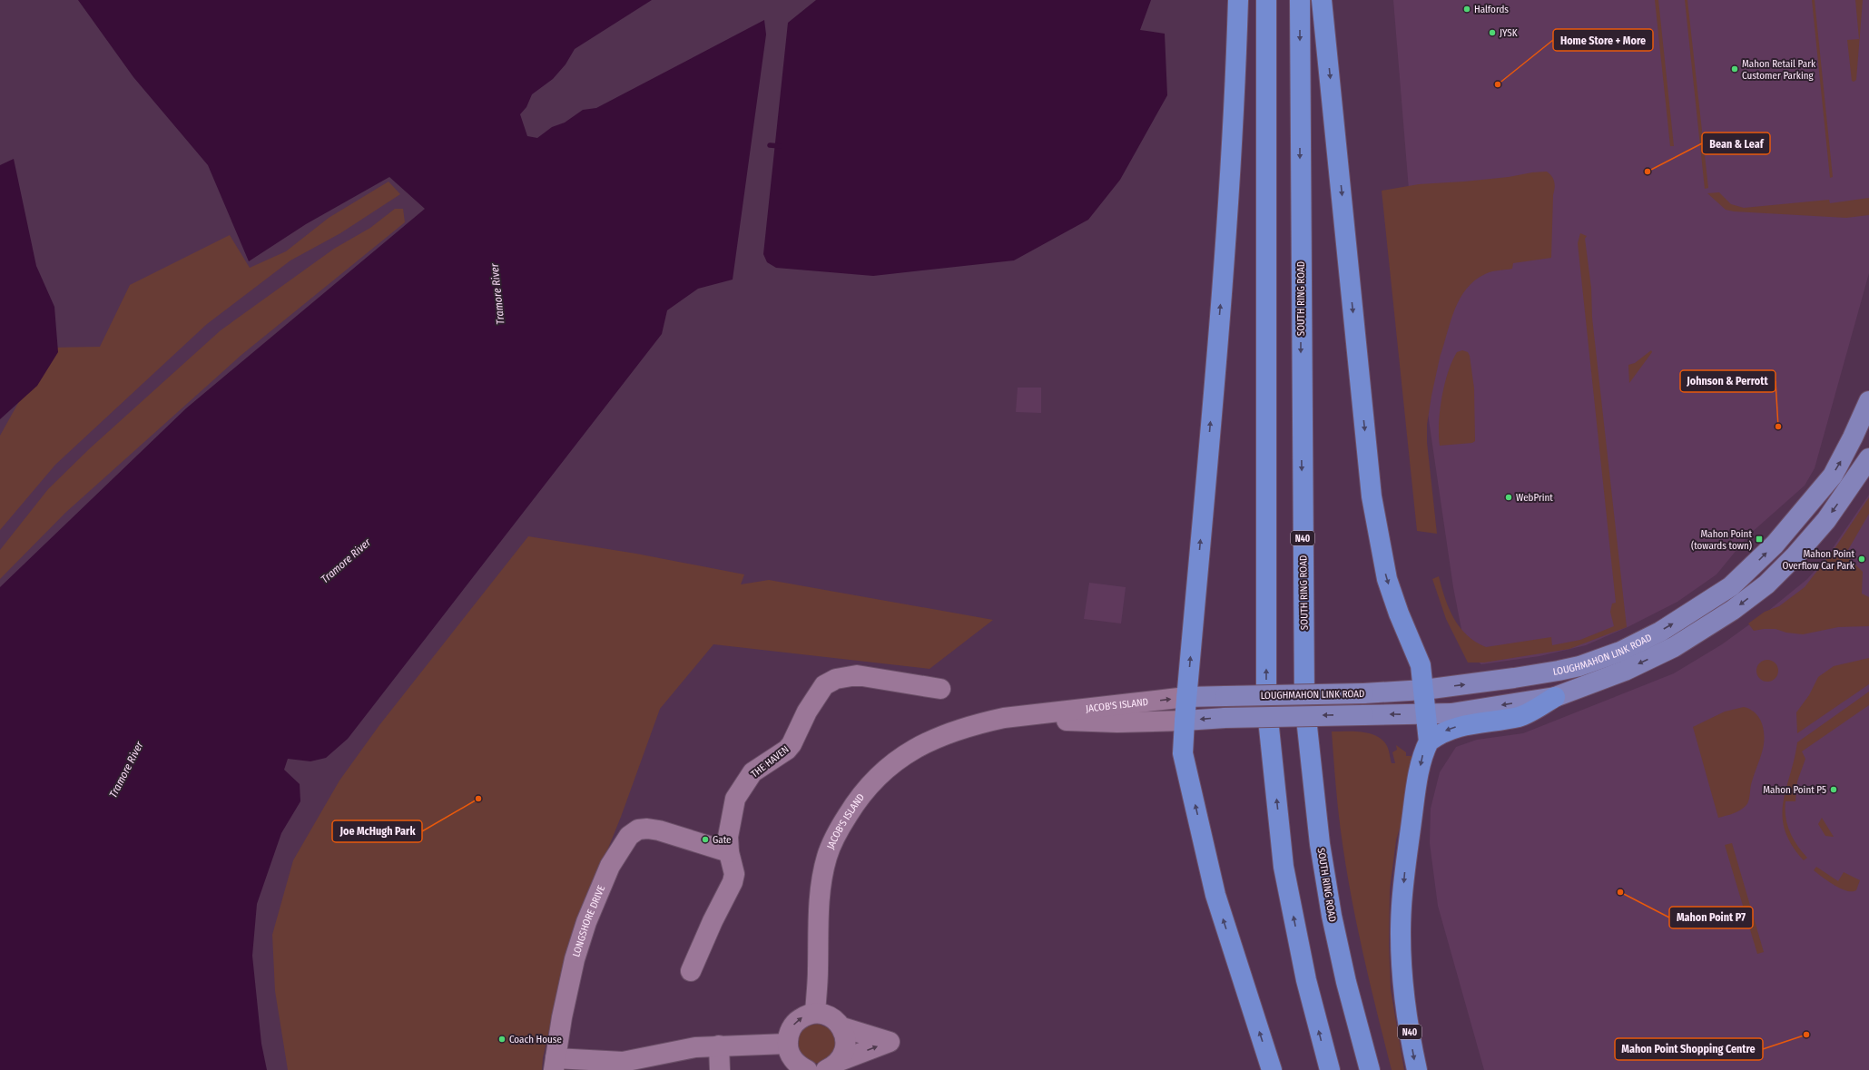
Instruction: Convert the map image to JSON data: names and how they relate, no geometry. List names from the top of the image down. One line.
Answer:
{"streets":{"highway":["SOUTH RING ROAD","N40"],"main road":["LOUGHMAHON LINK ROAD"],"street":["JACOB'S ISLAND","THE HAVEN","LONGSHORE DRIVE"]},"crossings":[["LOUGHMAHON LINK ROAD","JACOB'S ISLAND"],["THE HAVEN","LONGSHORE DRIVE"]],"water":["Tramore River"],"places":{"other":["Halfords","JYSK","Mahon Retail Park Customer Parking","Home Store + More","Bean & Leaf","Johnson & Perrott","WebPrint","Mahon Point Overflow Car Park","Mahon Point P5","Joe McHugh Park","Gate","Mahon Point P7","Mahon Point Shopping Centre","Coach House"],"transit":["Mahon Point (towards town)"]}}
